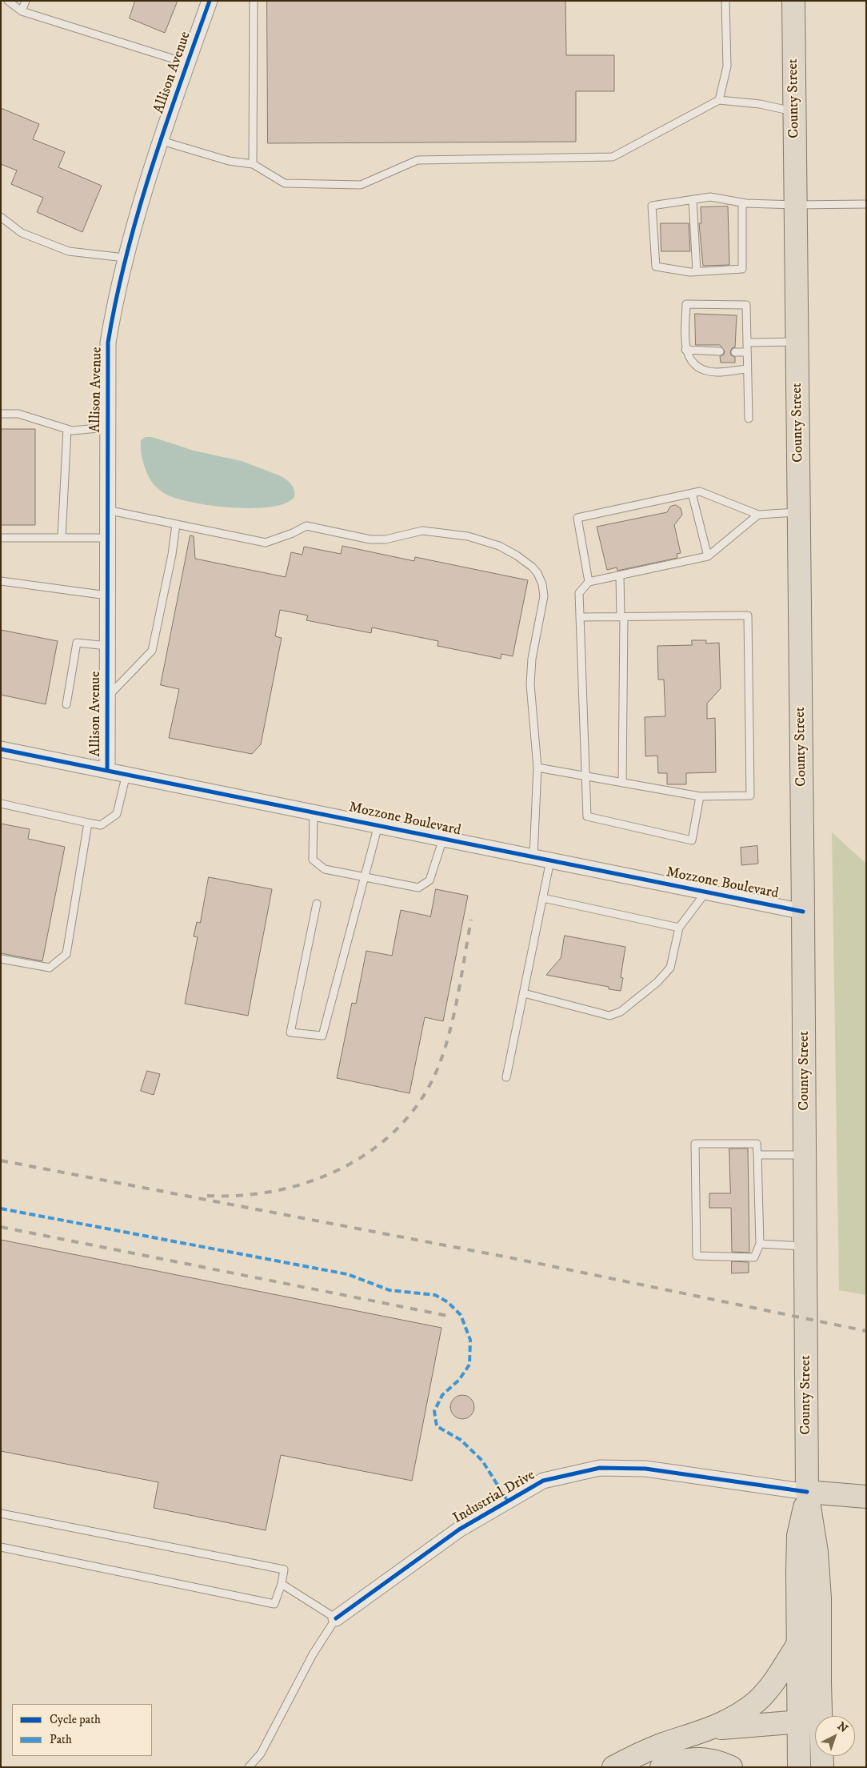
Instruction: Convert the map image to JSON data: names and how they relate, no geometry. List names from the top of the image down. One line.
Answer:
{"streets":{"main road":["County Street"],"street":["Allison Avenue","Mozzone Boulevard","Industrial Drive"]},"crossings":[["Allison Avenue","Mozzone Boulevard"],["County Street","Mozzone Boulevard"],["County Street","Industrial Drive"]],"legend":["Cycle path","Path"],"north":"top right"}
